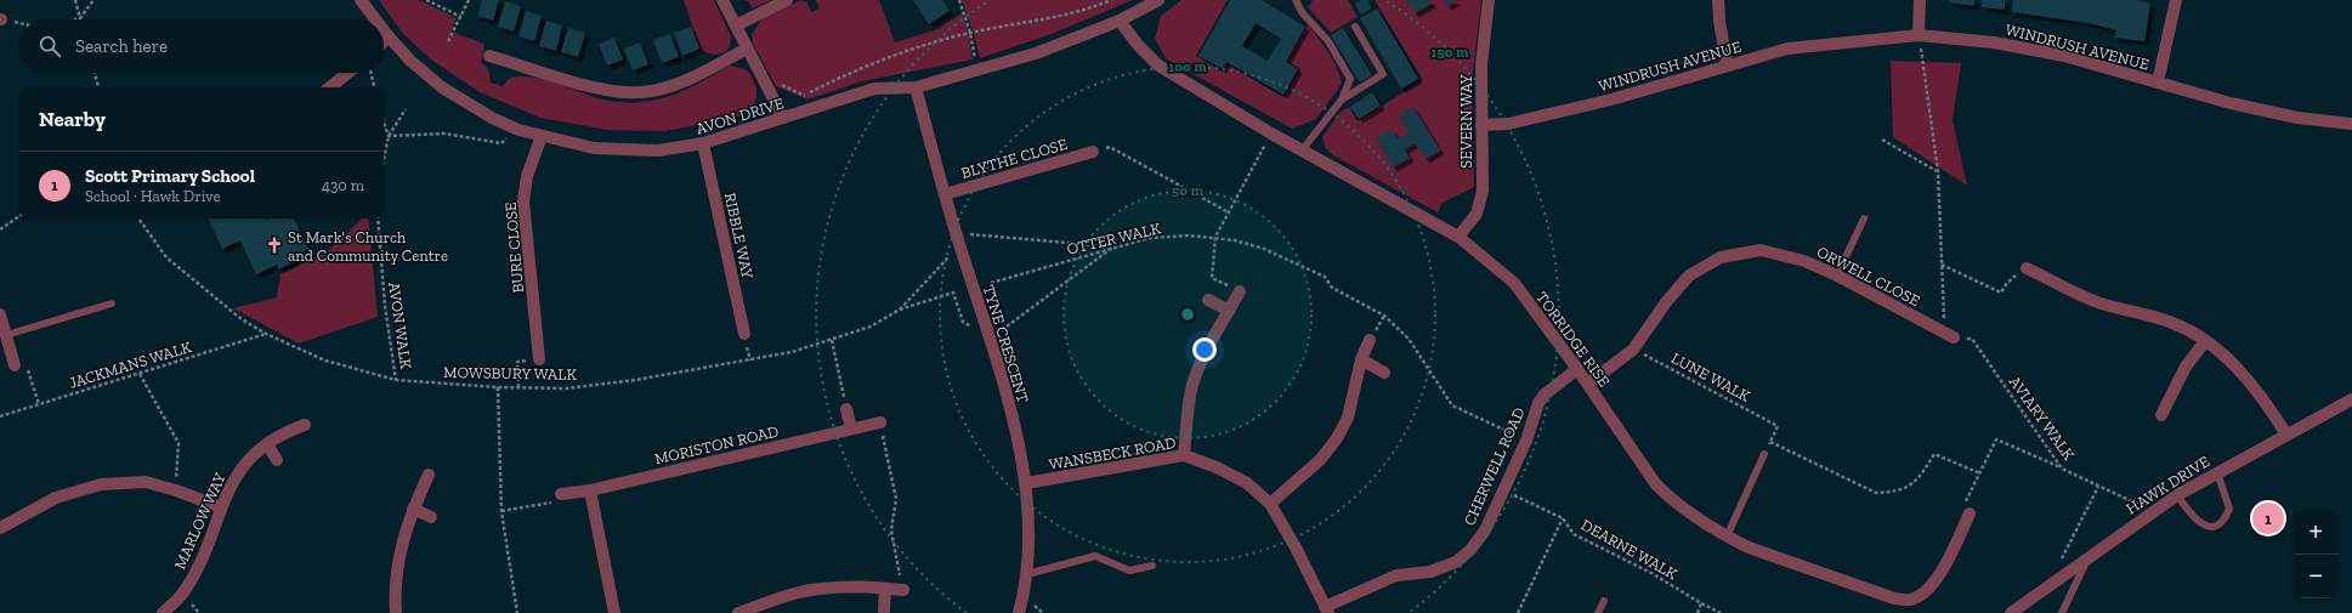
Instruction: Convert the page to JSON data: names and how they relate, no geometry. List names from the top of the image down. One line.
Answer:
{"streets":{"street":["WINDRUSH AVENUE","AVON DRIVE","SEVERN WAY","BLYTHE CLOSE","RIBBLE WAY","BURE CLOSE","ORWELL CLOSE","TORRIDGE RISE","TYNE CRESCENT","MORISTON ROAD","WANSBECK ROAD","CHERWELL ROAD","HAWK DRIVE","MARLOW WAY"],"path":["OTTER WALK","AVON WALK","JACKMANS WALK","MOWSBURY WALK","LUNE WALK","AVIARY WALK","DEARNE WALK"]},"crossings":[["WINDRUSH AVENUE","SEVERN WAY"],["AVON DRIVE","RIBBLE WAY"],["AVON DRIVE","BURE CLOSE"],["AVON DRIVE","TORRIDGE RISE"],["AVON DRIVE","TYNE CRESCENT"],["SEVERN WAY","TORRIDGE RISE"],["BLYTHE CLOSE","TYNE CRESCENT"],["ORWELL CLOSE","TORRIDGE RISE"],["ORWELL CLOSE","LUNE WALK"],["ORWELL CLOSE","AVIARY WALK"],["AVON WALK","MOWSBURY WALK"],["TORRIDGE RISE","CHERWELL ROAD"],["TYNE CRESCENT","WANSBECK ROAD"],["JACKMANS WALK","MOWSBURY WALK"],["AVIARY WALK","HAWK DRIVE"],["WANSBECK ROAD","CHERWELL ROAD"],["CHERWELL ROAD","DEARNE WALK"]],"places":{"church":["St Mark's Church and Community Centre"]},"page":{"search":"Search here","heading":"Nearby","list":[{"mark":"1","name":"Scott Primary School","note":"School · Hawk Drive","value":"430 m"}],"pins":"1","map_buttons":["+","−"]},"rings":["150 m","100 m","50 m"]}
